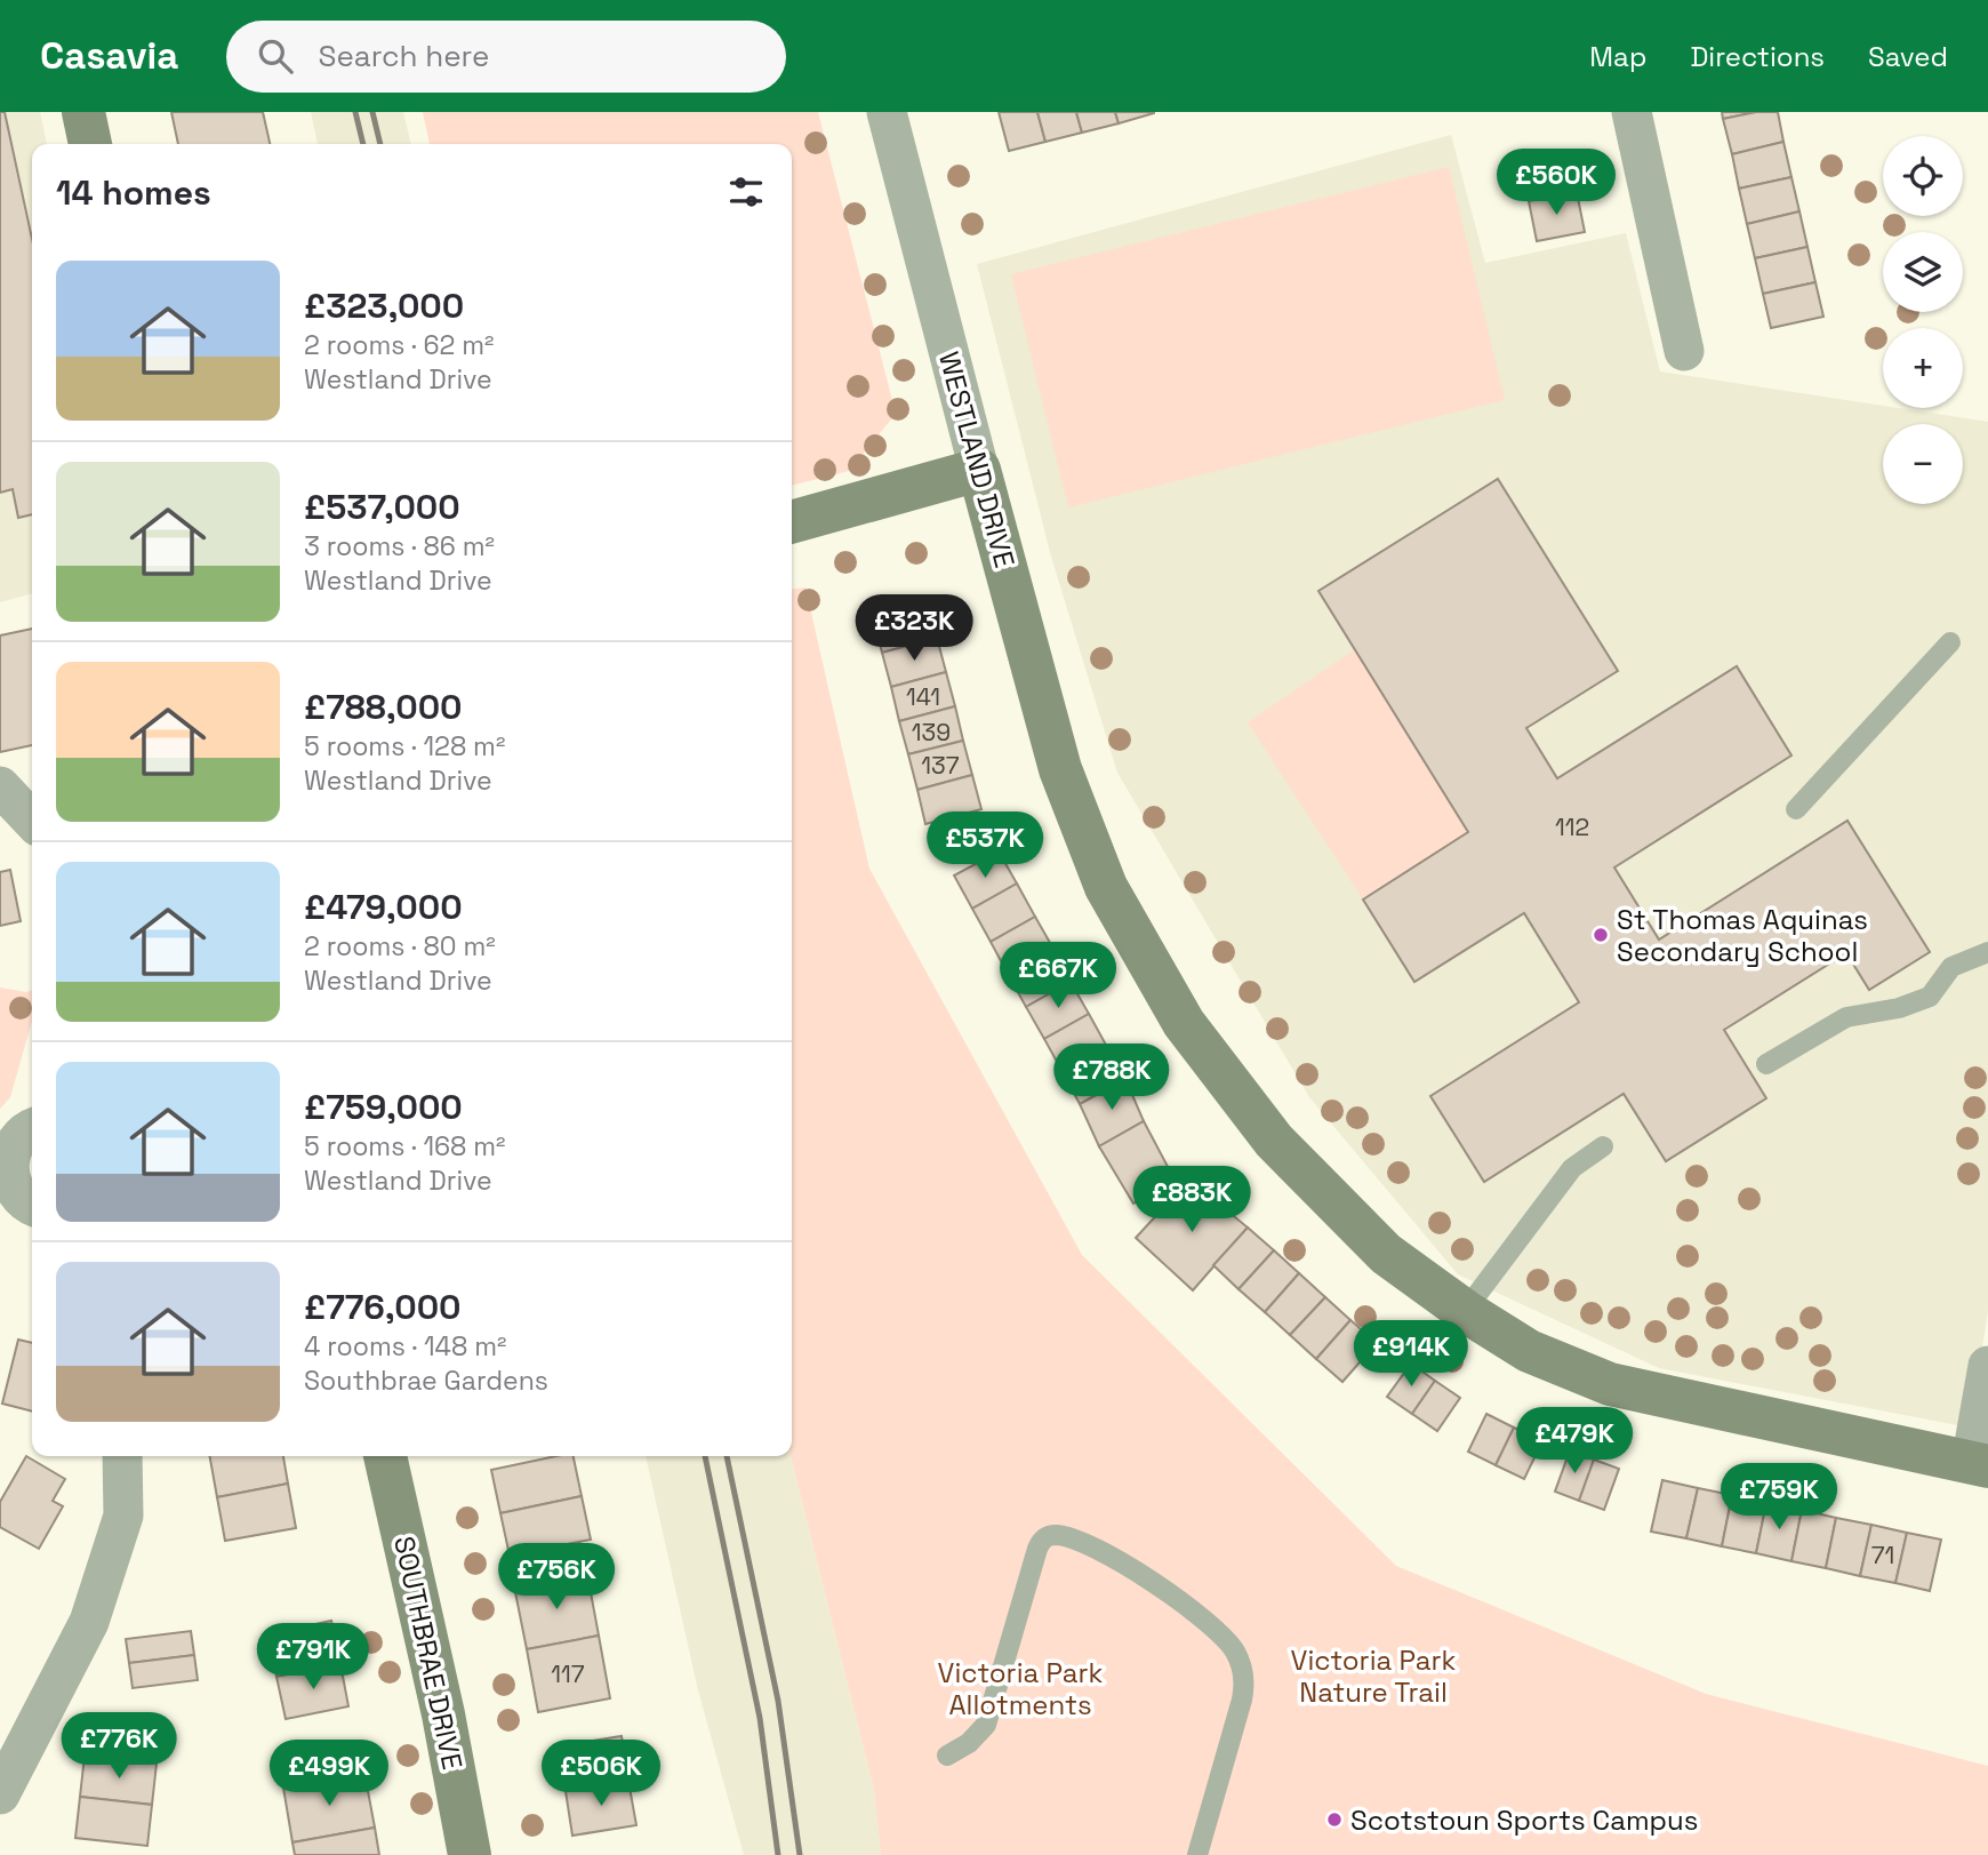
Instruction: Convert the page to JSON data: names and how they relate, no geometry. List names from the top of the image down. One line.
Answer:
{"streets":{"street":["WESTLAND DRIVE","SOUTHBRAE DRIVE"]},"parks":["Victoria Park Nature Trail","Victoria Park Allotments"],"places":["St Thomas Aquinas Secondary School","Scotstoun Sports Campus"],"house_numbers":["141","139","137","112","71","117"],"page":{"header":"Casavia","search":"Search here","nav":["Map","Directions","Saved"],"map_buttons":["+","−"],"heading":"14 homes","price":["£560K","£323K","£537K","£667K","£788K","£883K","£914K","£479K","£759K","£756K","£791K","£776K","£499K","£506K"],"list":[{"name":"£323,000","note":"2 rooms · 62 m² · Westland Drive"},{"name":"£537,000","note":"3 rooms · 86 m² · Westland Drive"},{"name":"£788,000","note":"5 rooms · 128 m² · Westland Drive"},{"name":"£479,000","note":"2 rooms · 80 m² · Westland Drive"},{"name":"£759,000","note":"5 rooms · 168 m² · Westland Drive"},{"name":"£776,000","note":"4 rooms · 148 m² · Southbrae Gardens"}]}}
